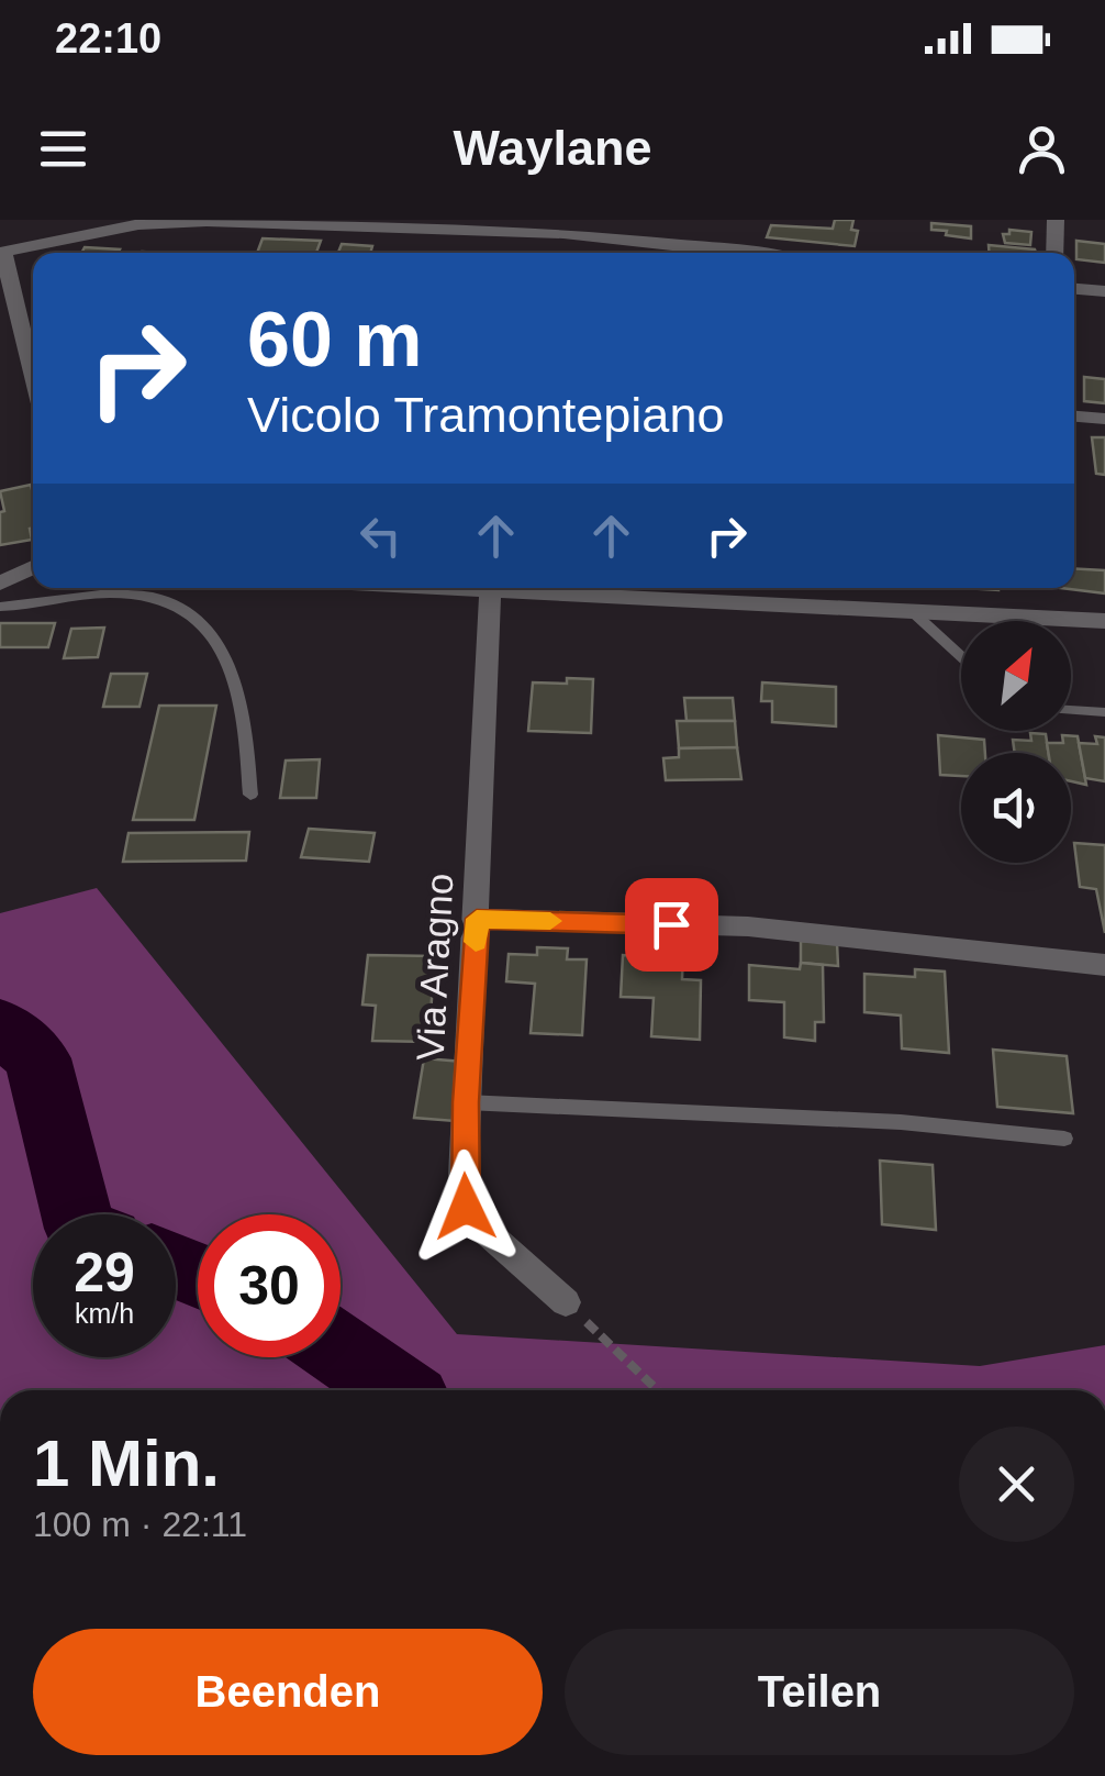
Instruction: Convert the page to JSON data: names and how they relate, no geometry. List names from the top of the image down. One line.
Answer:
{"streets":{"street":["Via Aragno"]},"north":"top right","page":{"status":"22:10","header":"Waylane","turn":["60 m","Vicolo Tramontepiano"],"speed":"29 km/h","limit":"30","heading":["1 Min.","100 m · 22:11"],"buttons":["Beenden","Teilen"]}}
